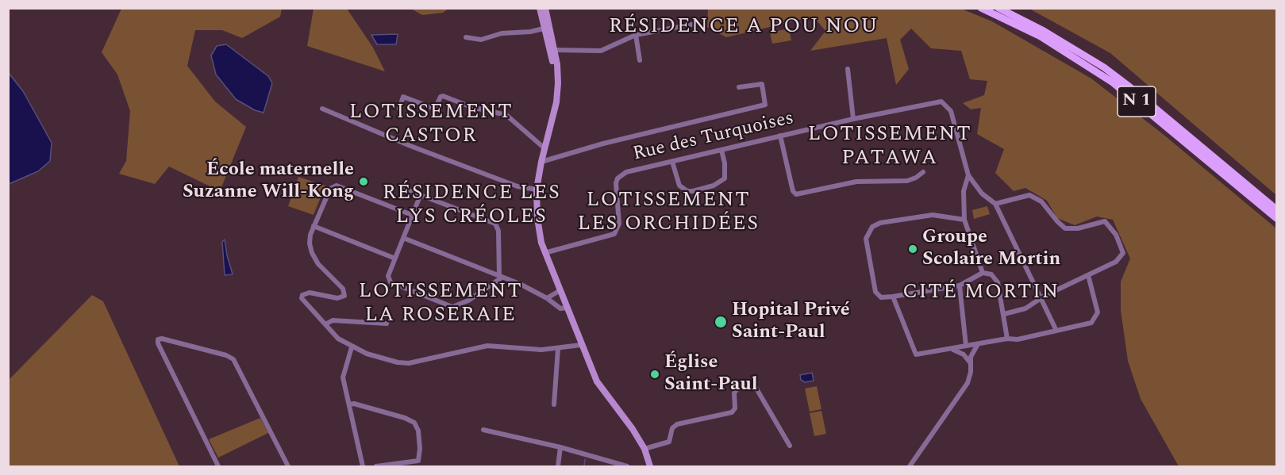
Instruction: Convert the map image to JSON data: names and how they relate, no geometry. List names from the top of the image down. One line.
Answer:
{"streets":{"main road":["N 1"],"street":["Rue des Turquoises"]},"districts":["RÉSIDENCE A POU NOU","LOTISSEMENT CASTOR","LOTISSEMENT PATAWA","RÉSIDENCE LES LYS CRÉOLES","LOTISSEMENT LES ORCHIDÉES","LOTISSEMENT LA ROSERAIE","CITÉ MORTIN"],"places":["École maternelle Suzanne Will-Kong","Groupe Scolaire Mortin","Hopital Privé Saint-Paul","Église Saint-Paul"]}
